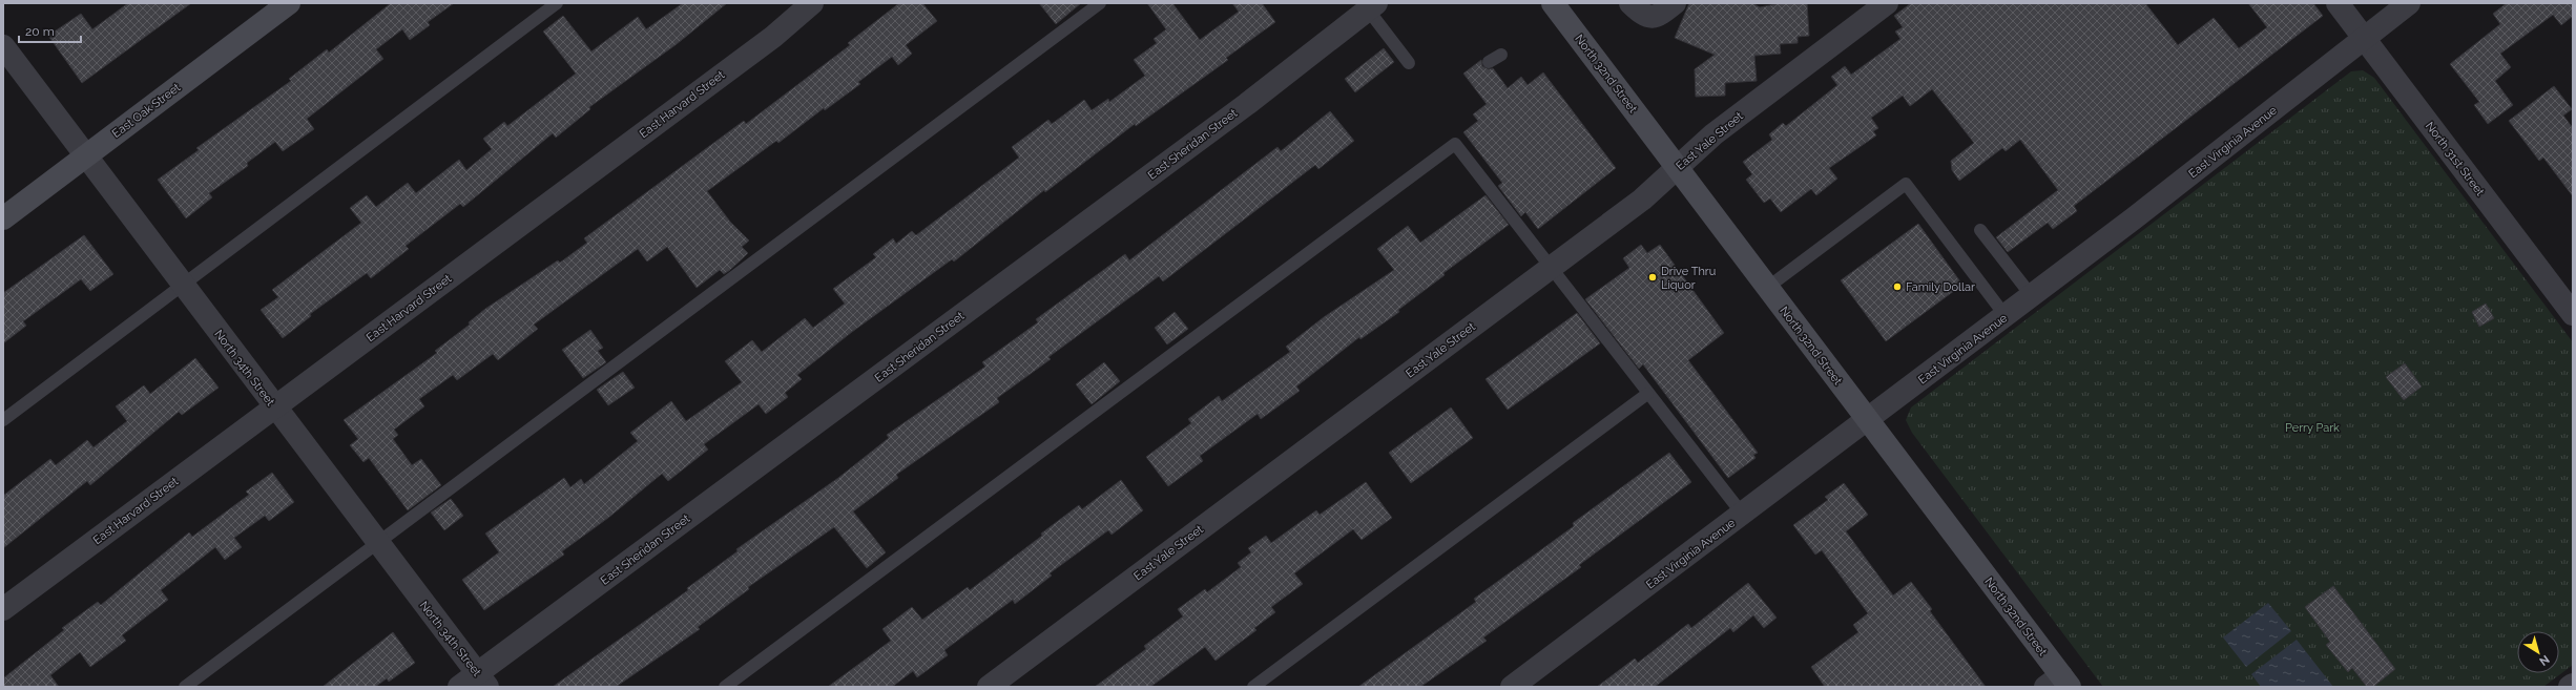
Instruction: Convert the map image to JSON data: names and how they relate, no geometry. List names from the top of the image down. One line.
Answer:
{"streets":{"main road":["North 32nd Street","East Oak Street"],"street":["East Harvard Street","East Yale Street","East Virginia Avenue","East Sheridan Street","North 31st Street","North 34th Street"]},"crossings":[["North 32nd Street","East Yale Street"],["North 32nd Street","East Virginia Avenue"],["East Harvard Street","North 34th Street"],["East Oak Street","North 34th Street"],["East Virginia Avenue","North 31st Street"],["East Sheridan Street","North 34th Street"]],"parks":["Perry Park"],"places":["Drive Thru Liquor","Family Dollar"],"scale_bar":"20 m","north":"bottom right"}
